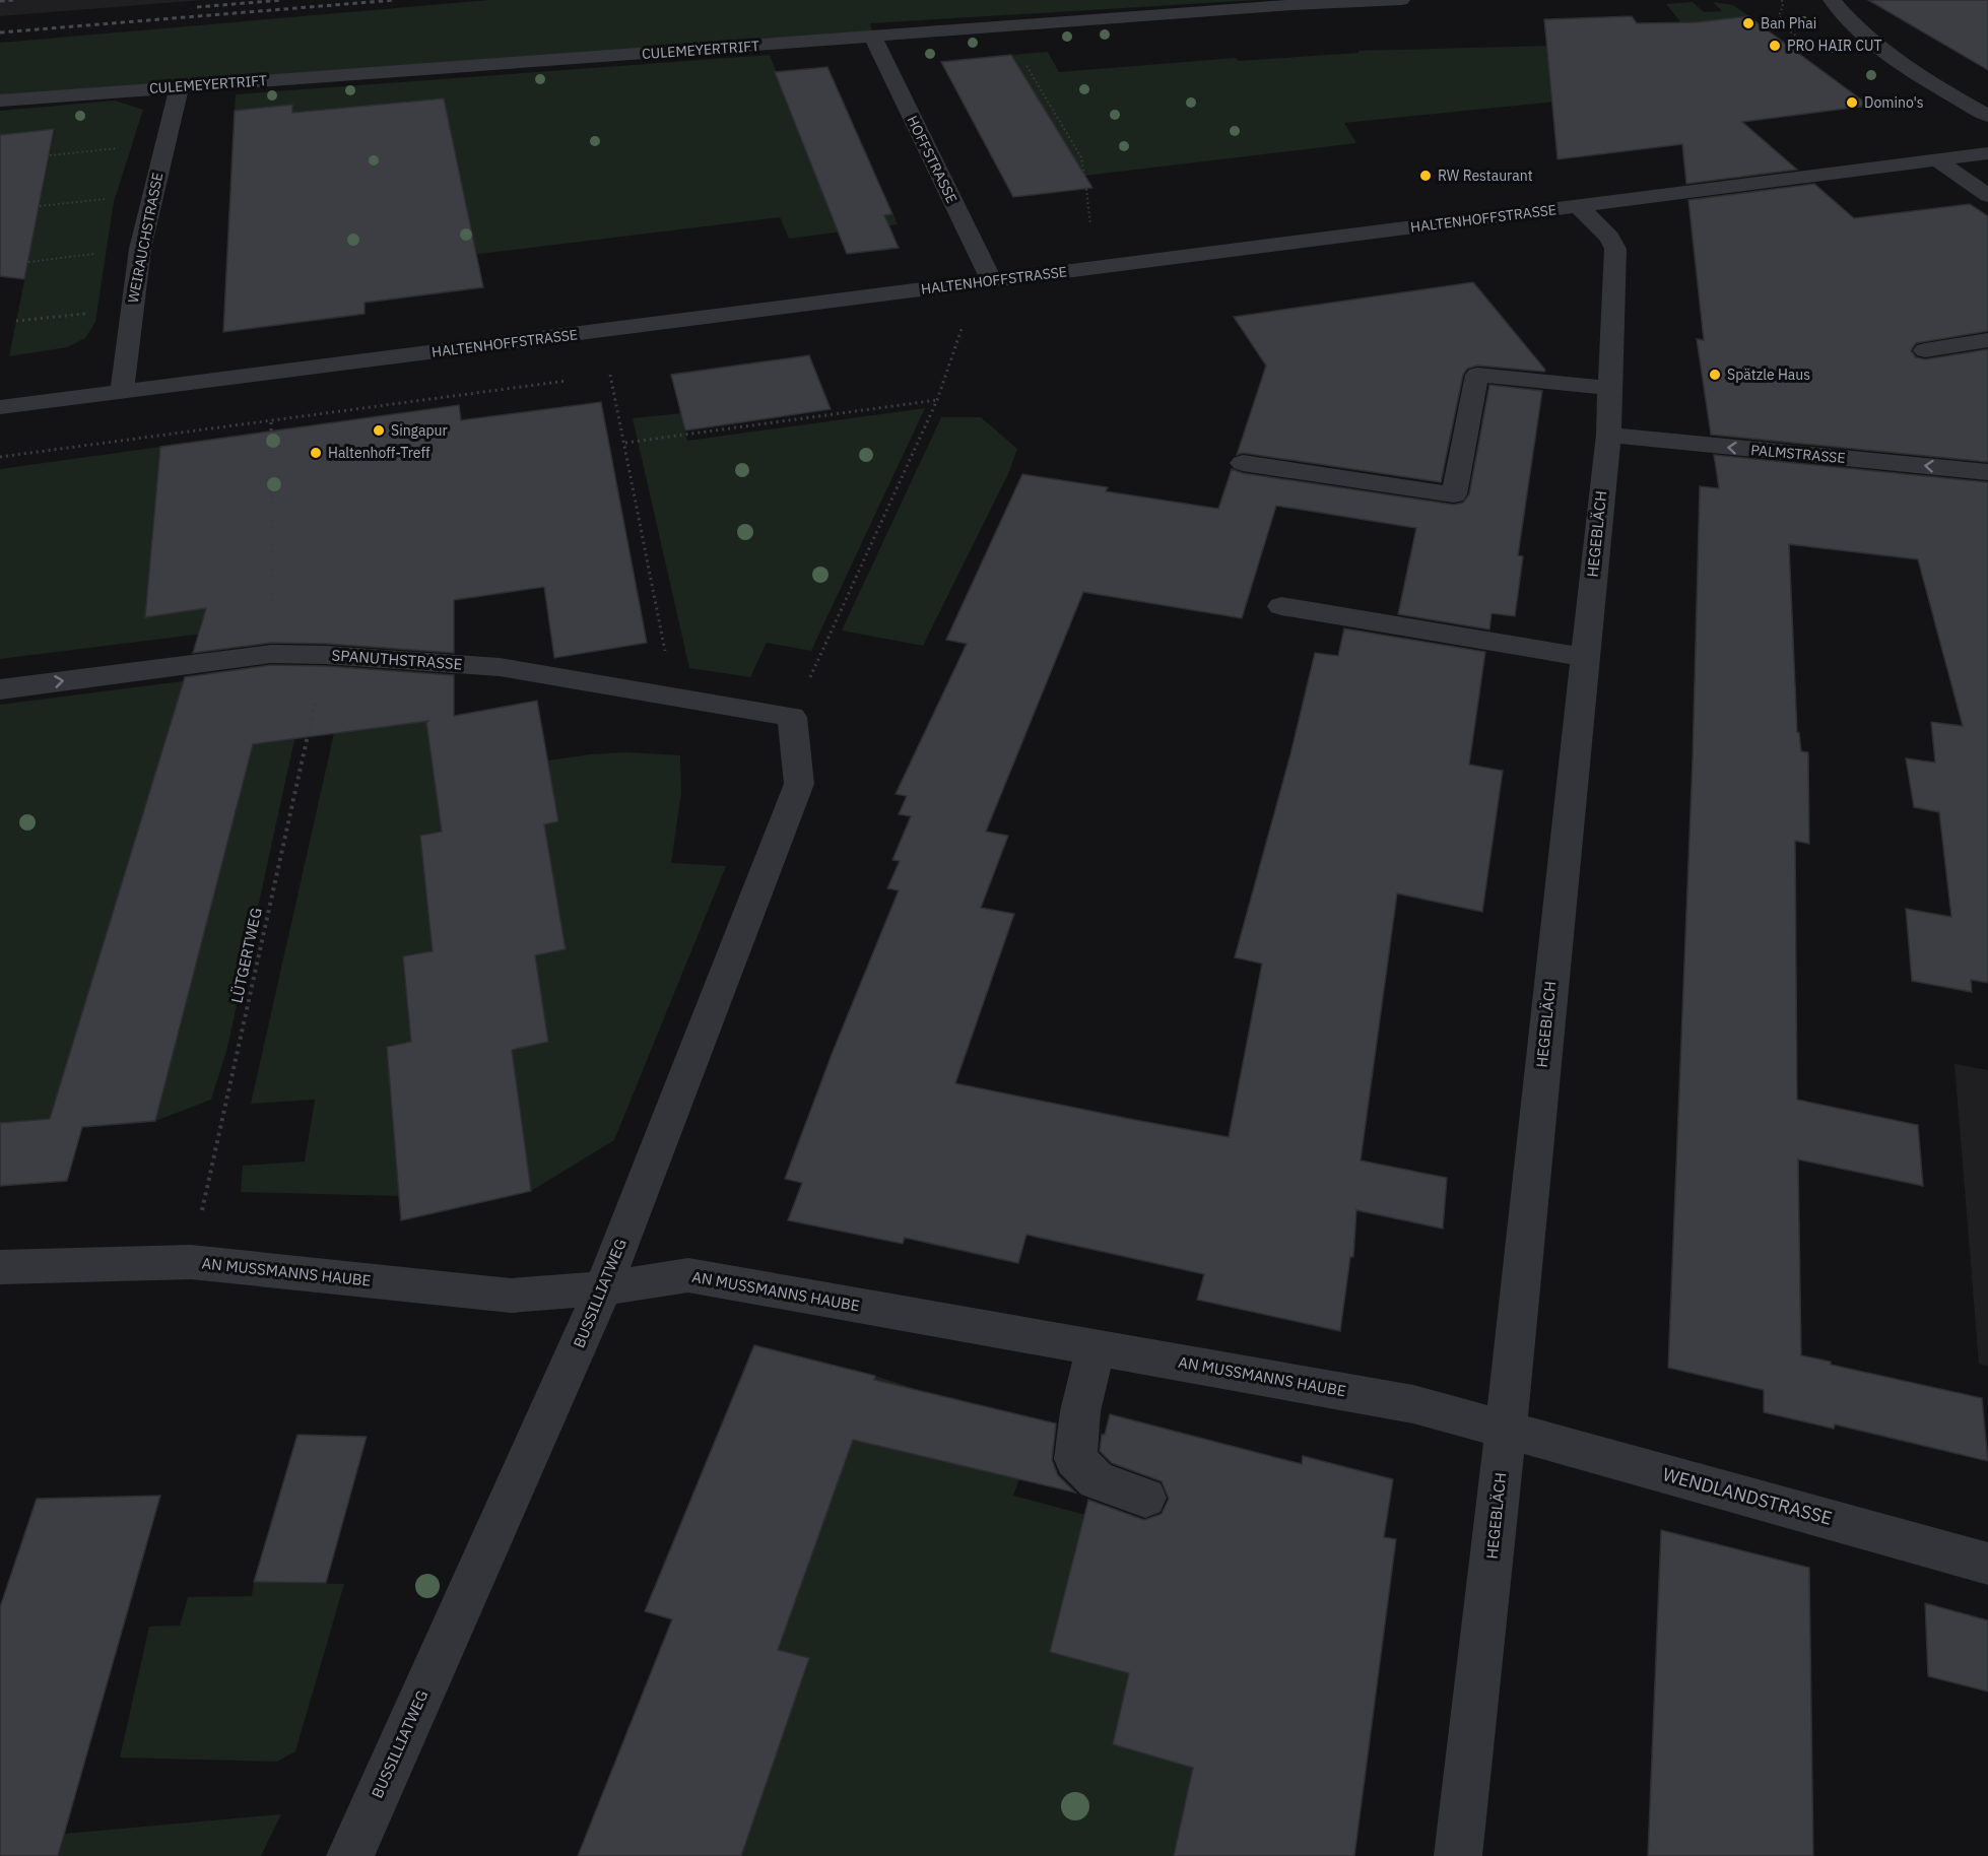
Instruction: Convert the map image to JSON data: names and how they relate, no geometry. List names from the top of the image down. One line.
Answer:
{"streets":{"street":["CULEMEYERTRIFT","HOFFSTRASSE","HALTENHOFFSTRASSE","WEIRAUCHSTRASSE","PALMSTRASSE","HEGEBLÄCH","SPANUTHSTRASSE","AN MUSSMANNS HAUBE","BUSSILLIATWEG","WENDLANDSTRASSE"],"path":["LÜTGERTWEG"]},"crossings":[["CULEMEYERTRIFT","HOFFSTRASSE"],["CULEMEYERTRIFT","WEIRAUCHSTRASSE"],["HOFFSTRASSE","HALTENHOFFSTRASSE"],["HALTENHOFFSTRASSE","WEIRAUCHSTRASSE"],["HALTENHOFFSTRASSE","HEGEBLÄCH"],["PALMSTRASSE","HEGEBLÄCH"],["HEGEBLÄCH","AN MUSSMANNS HAUBE"],["HEGEBLÄCH","WENDLANDSTRASSE"],["SPANUTHSTRASSE","LÜTGERTWEG"],["SPANUTHSTRASSE","BUSSILLIATWEG"],["LÜTGERTWEG","AN MUSSMANNS HAUBE"],["AN MUSSMANNS HAUBE","BUSSILLIATWEG"],["AN MUSSMANNS HAUBE","WENDLANDSTRASSE"]],"one_way":["PALMSTRASSE"],"places":["Ban Phai","PRO HAIR CUT","Domino's","RW Restaurant","Spätzle Haus","Singapur","Haltenhoff-Treff"]}
